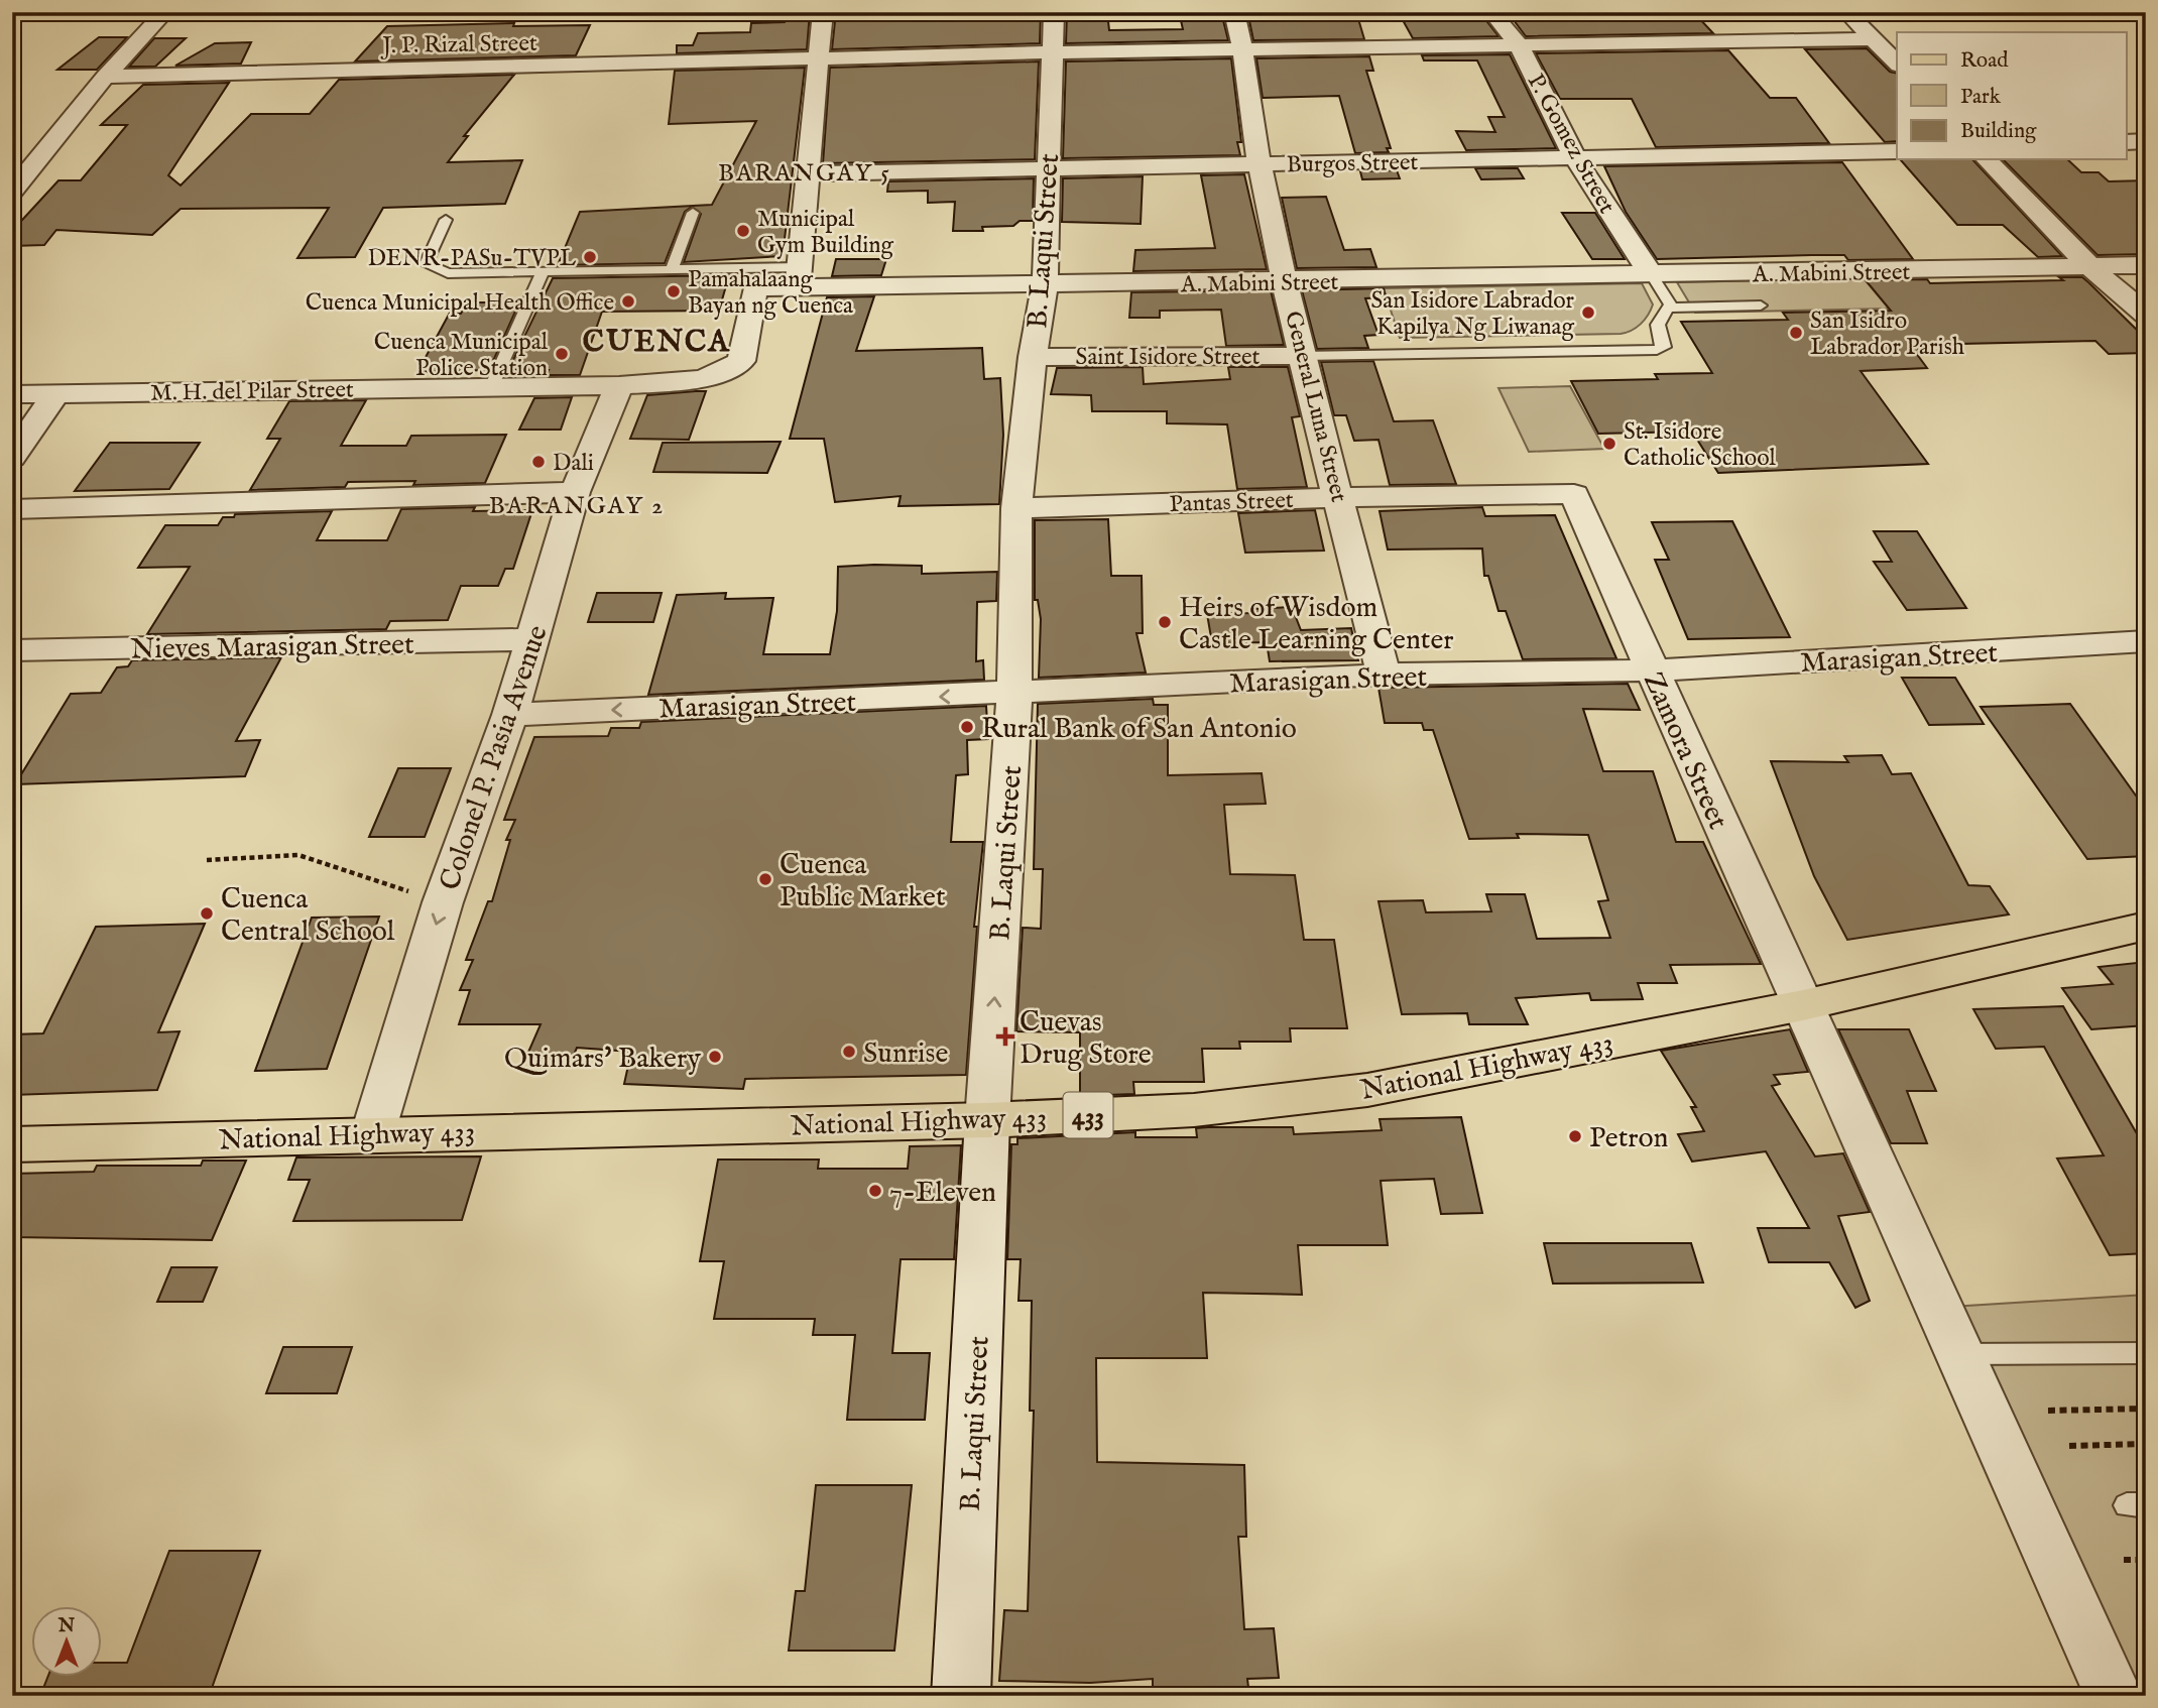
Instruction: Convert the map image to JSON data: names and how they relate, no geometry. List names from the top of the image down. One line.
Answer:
{"streets":{"main road":["National Highway 433","433"],"street":["J. P. Rizal Street","P. Gomez Street","Burgos Street","B. Laqui Street","A. Mabini Street","Saint Isidore Street","M. H. del Pilar Street","General Luna Street","Pantas Street","Nieves Marasigan Street","Marasigan Street","Zamora Street","Colonel P. Pasia Avenue"]},"crossings":[["J. P. Rizal Street","P. Gomez Street"],["J. P. Rizal Street","B. Laqui Street"],["J. P. Rizal Street","General Luna Street"],["P. Gomez Street","Burgos Street"],["P. Gomez Street","A. Mabini Street"],["Burgos Street","B. Laqui Street"],["Burgos Street","General Luna Street"],["B. Laqui Street","A. Mabini Street"],["B. Laqui Street","Saint Isidore Street"],["B. Laqui Street","Pantas Street"],["B. Laqui Street","Marasigan Street"],["B. Laqui Street","National Highway 433"],["A. Mabini Street","M. H. del Pilar Street"],["A. Mabini Street","General Luna Street"],["Saint Isidore Street","General Luna Street"],["M. H. del Pilar Street","Colonel P. Pasia Avenue"],["General Luna Street","Pantas Street"],["General Luna Street","Marasigan Street"],["Pantas Street","Zamora Street"],["Nieves Marasigan Street","Colonel P. Pasia Avenue"],["Marasigan Street","Zamora Street"],["Marasigan Street","Colonel P. Pasia Avenue"],["Zamora Street","National Highway 433"],["Colonel P. Pasia Avenue","National Highway 433"]],"districts":["BARANGAY 5","CUENCA","BARANGAY 2"],"places":{"other":["Municipal Gym Building","DENR-PASu-TVPL","Pamahalaang Bayan ng Cuenca","Cuenca Municipal Health Office","San Isidore Labrador Kapilya Ng Liwanag","San Isidro Labrador Parish","Cuenca Municipal Police Station","St. Isidore Catholic School","Dali","Heirs of Wisdom Castle Learning Center","Rural Bank of San Antonio","Cuenca Public Market","Cuenca Central School","Sunrise","Quimars' Bakery","Petron","7-Eleven"],"health":["Cuevas Drug Store"]},"legend":["Road","Park","Building"],"north":"top"}
